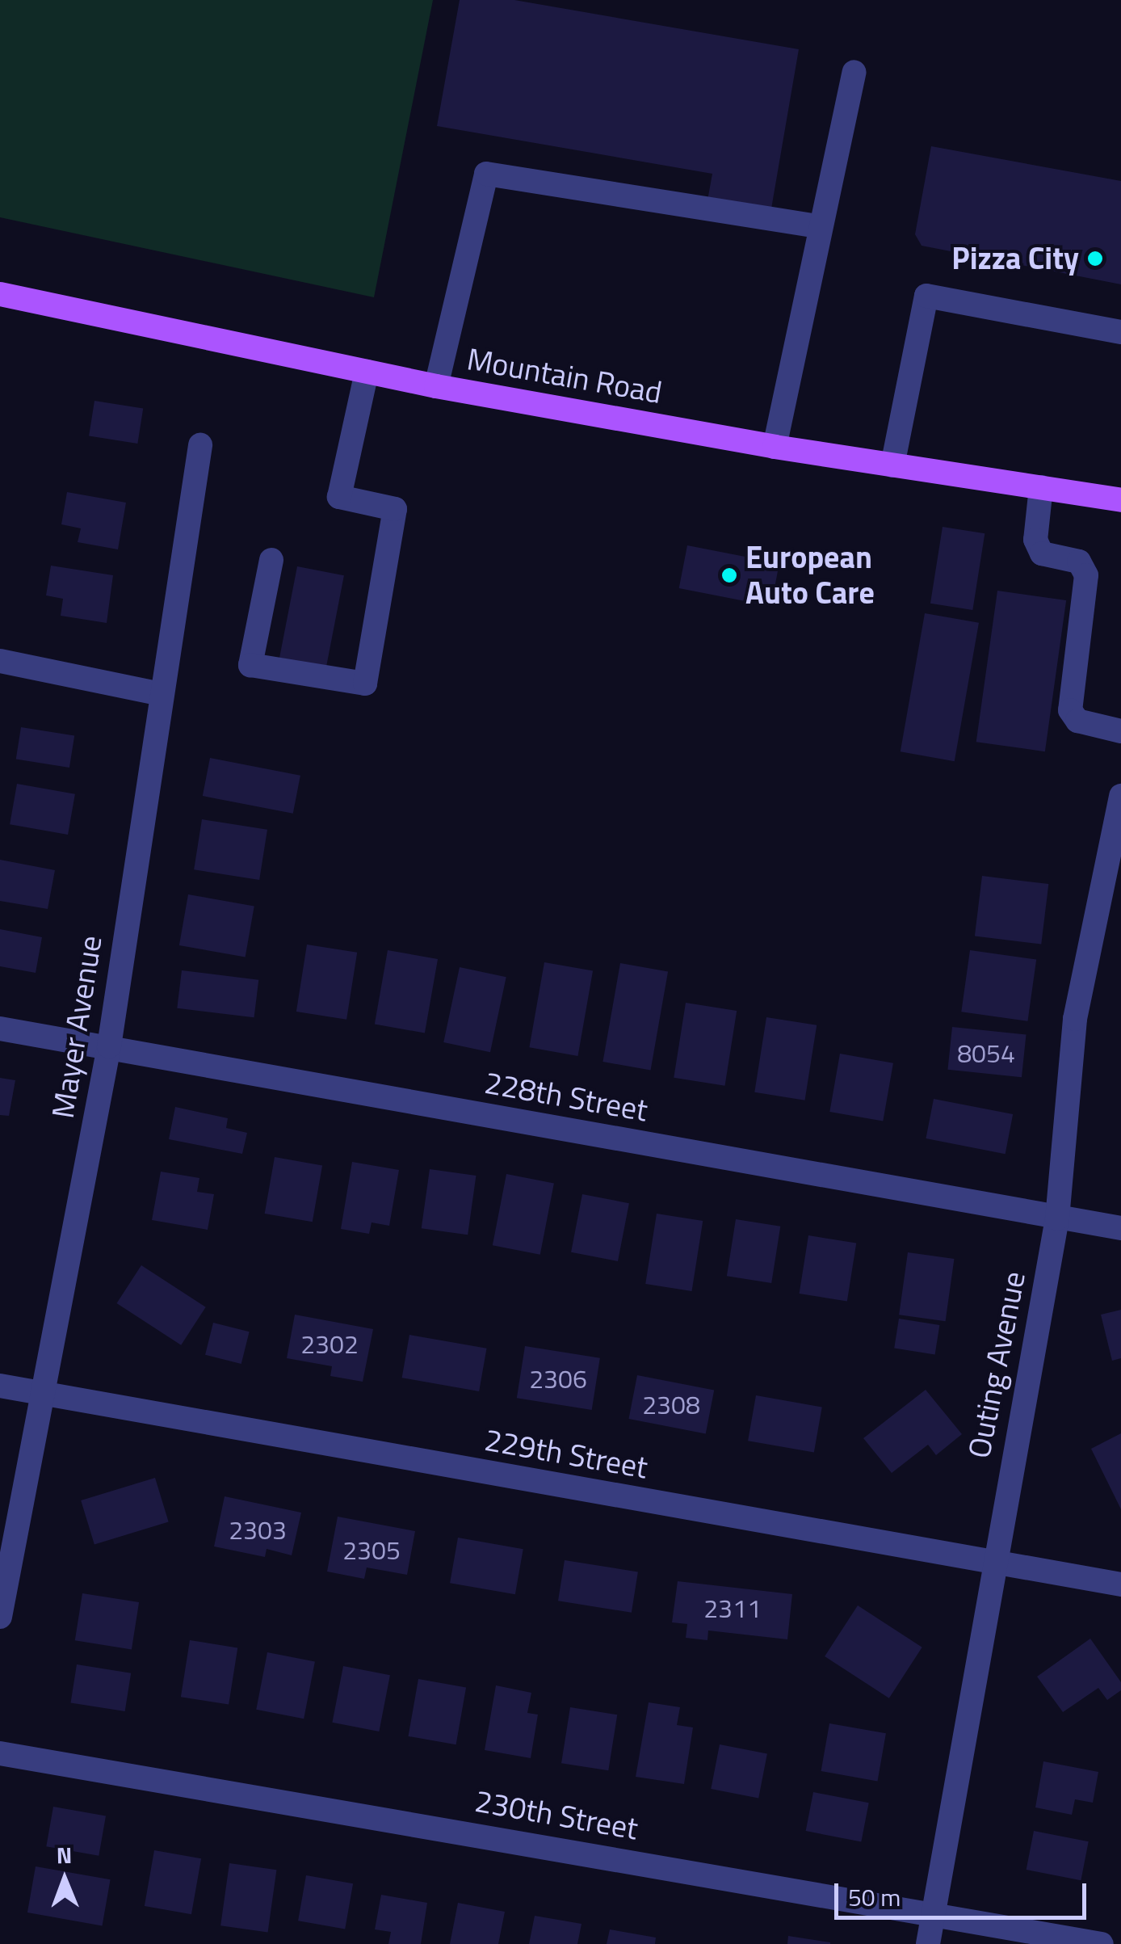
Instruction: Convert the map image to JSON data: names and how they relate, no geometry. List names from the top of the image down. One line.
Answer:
{"streets":{"main road":["Mountain Road"],"street":["Mayer Avenue","228th Street","Outing Avenue","229th Street","230th Street"]},"crossings":[["Mayer Avenue","228th Street"],["Mayer Avenue","229th Street"],["228th Street","Outing Avenue"],["Outing Avenue","229th Street"],["Outing Avenue","230th Street"]],"places":["Pizza City","European Auto Care"],"house_numbers":["8054","2302","2306","2308","2303","2305","2311"],"scale_bar":"50 m","north":"top"}
